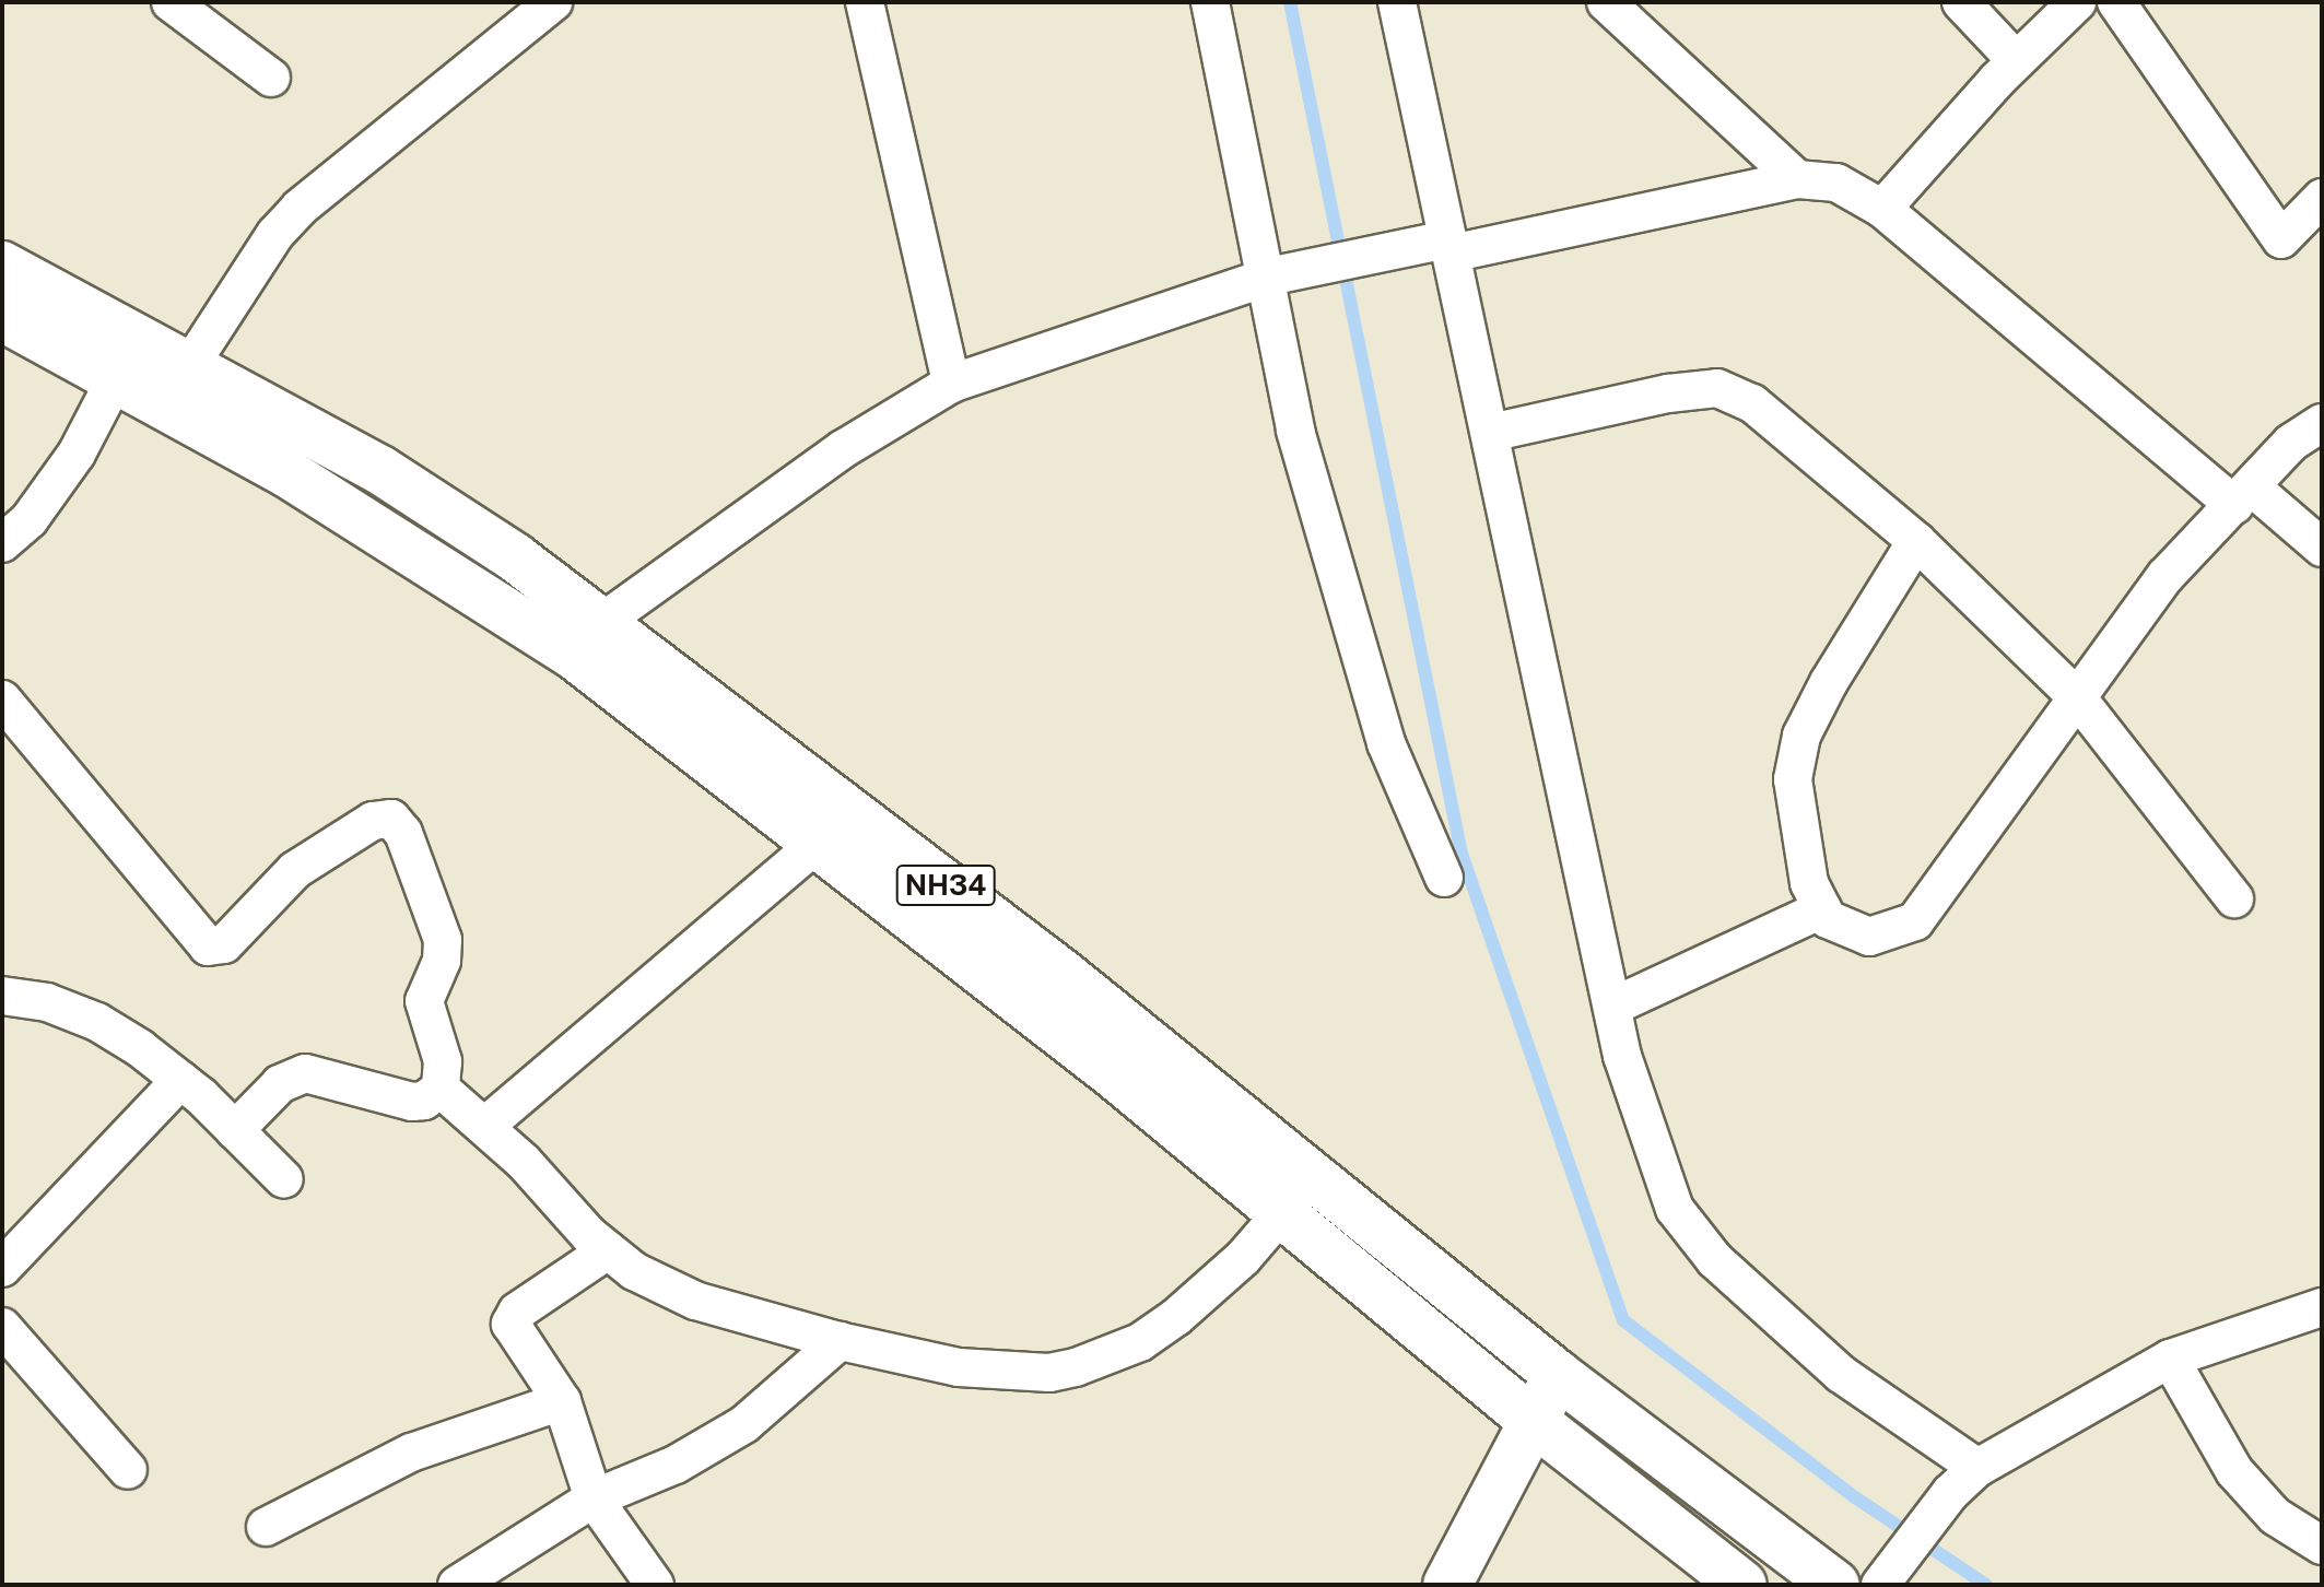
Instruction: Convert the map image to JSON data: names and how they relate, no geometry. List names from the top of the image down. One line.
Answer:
{"streets":{"main road":["NH34"]}}
